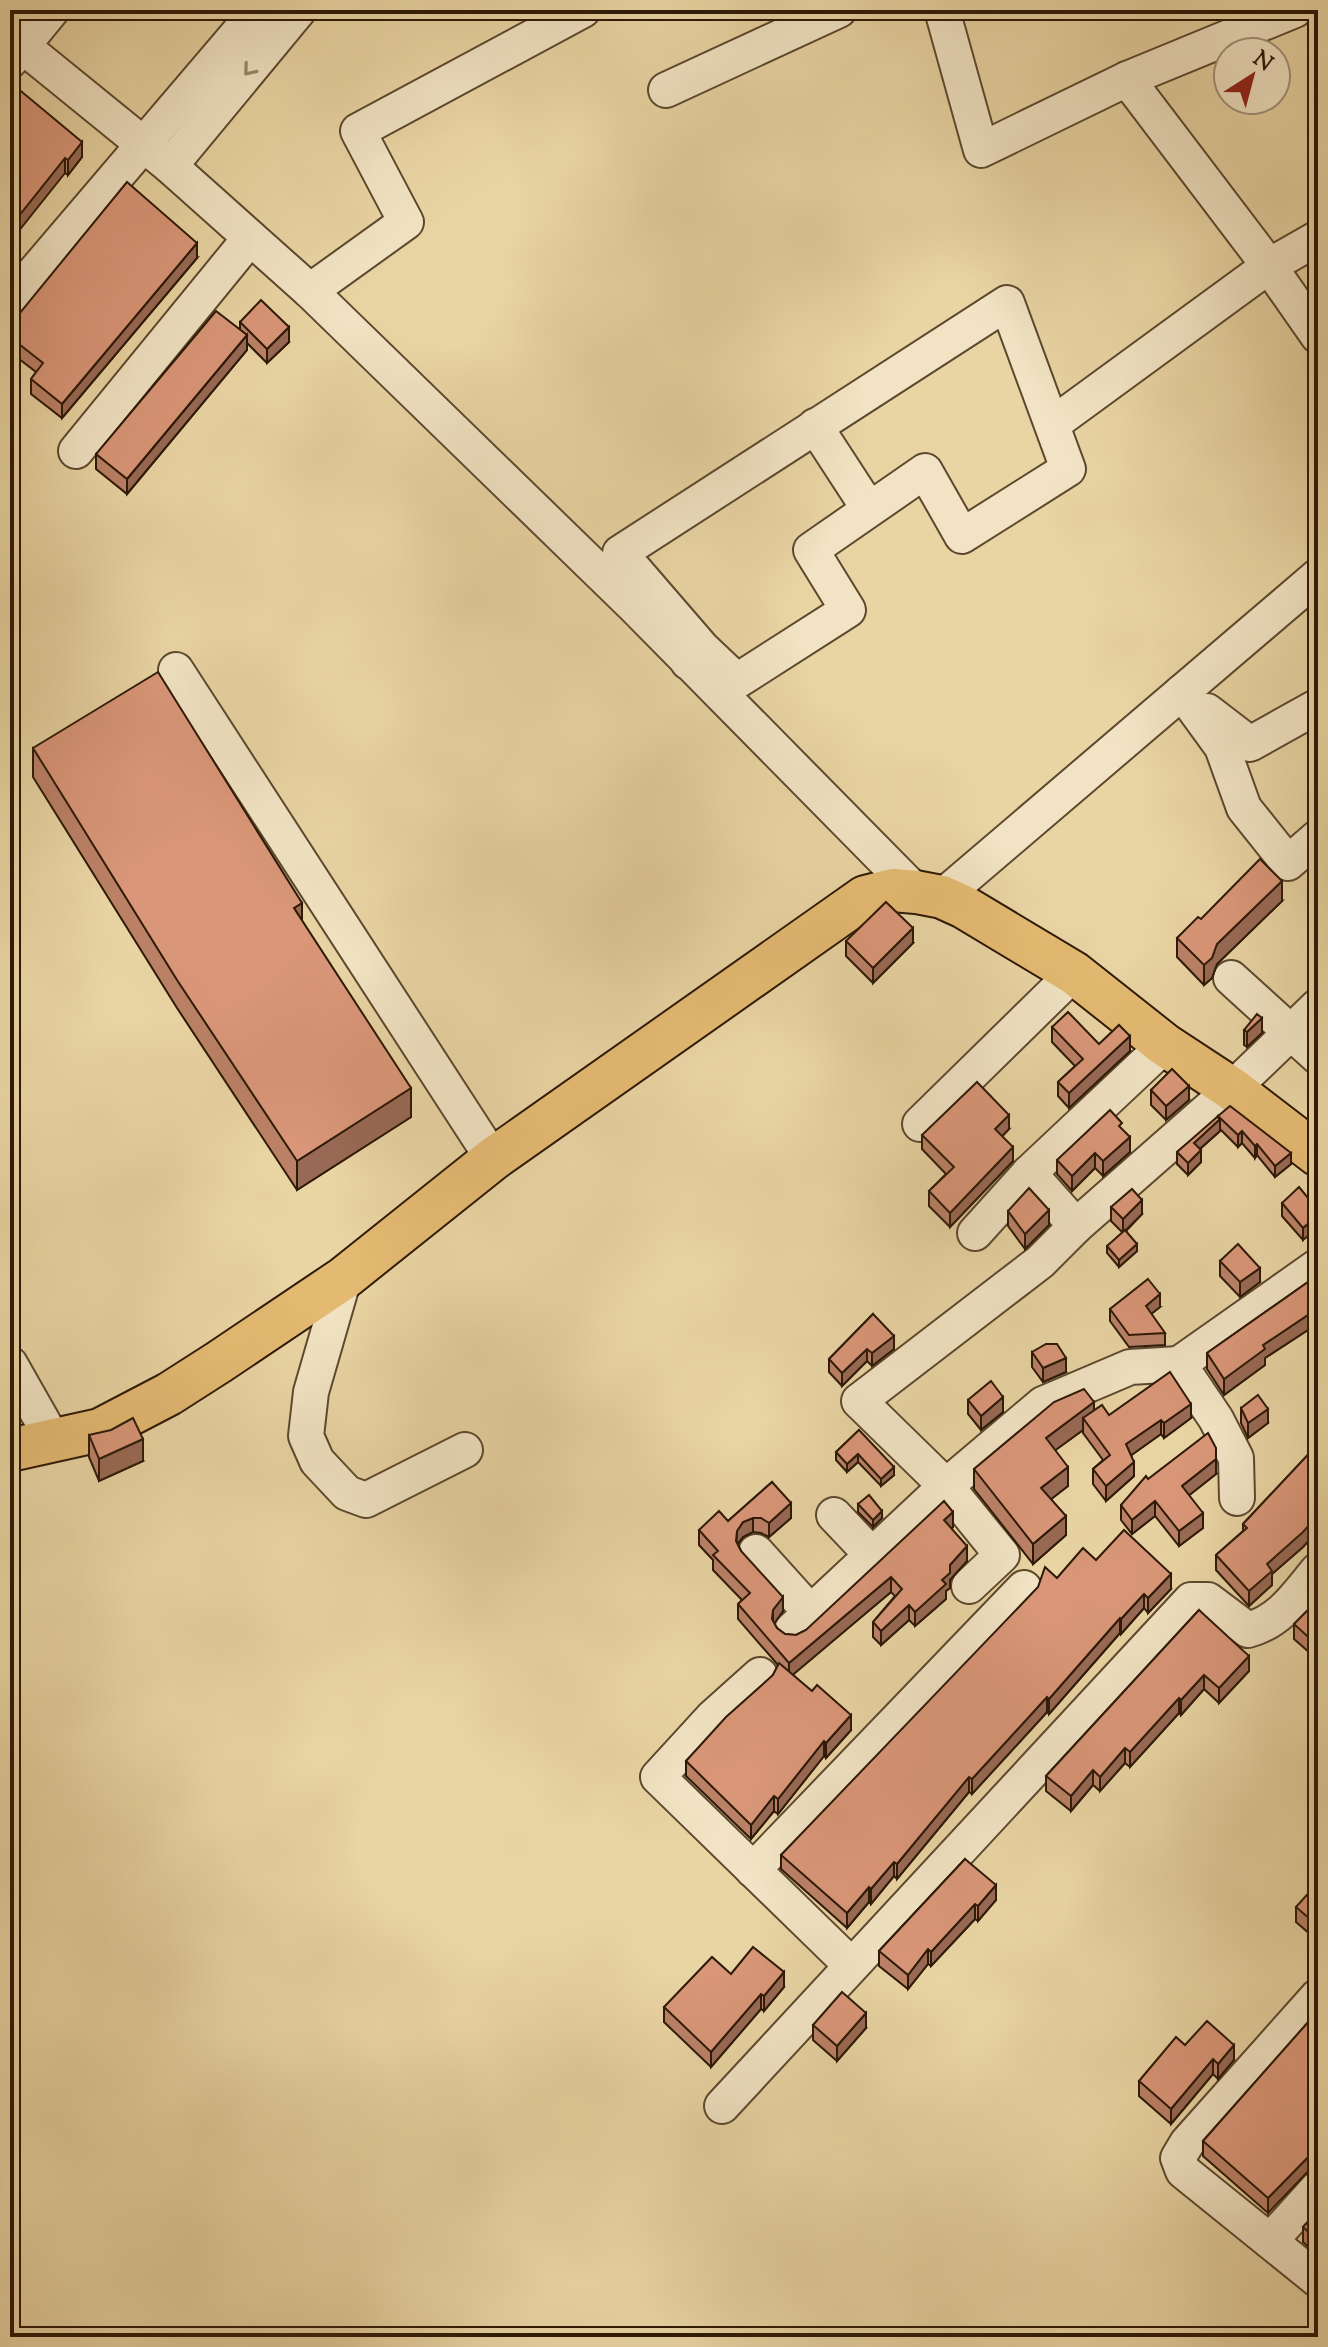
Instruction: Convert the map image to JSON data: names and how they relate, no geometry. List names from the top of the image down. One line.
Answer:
{"north":"top right"}
